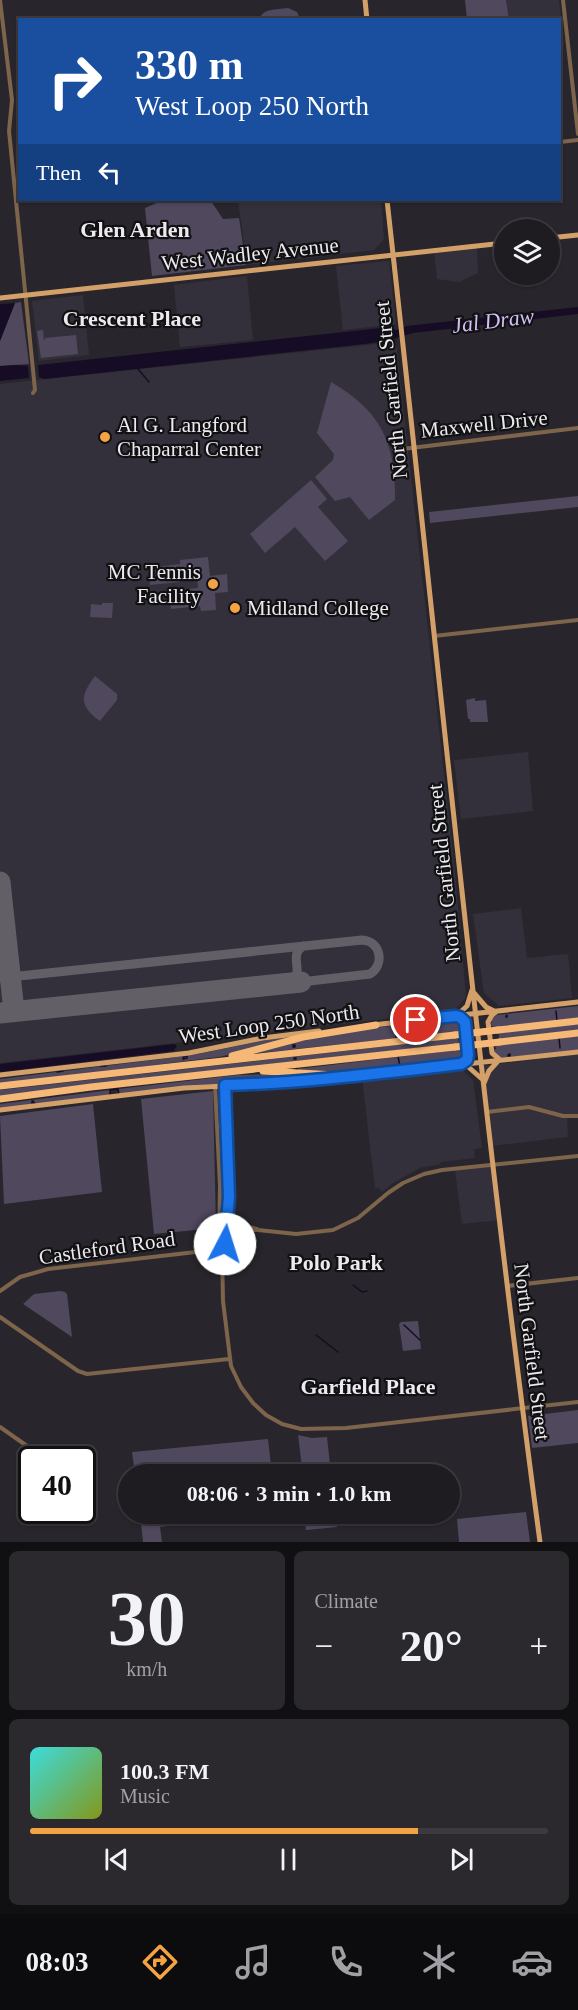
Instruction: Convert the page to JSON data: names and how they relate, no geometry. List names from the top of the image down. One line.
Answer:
{"streets":{"main road":["West Wadley Avenue","North Garfield Street","West Loop 250 North"],"street":["Maxwell Drive","Castleford Road"]},"crossings":[["West Wadley Avenue","North Garfield Street"],["North Garfield Street","Maxwell Drive"],["North Garfield Street","West Loop 250 North"]],"districts":["Glen Arden","Crescent Place","Polo Park","Garfield Place"],"water":["Jal Draw"],"places":["Al G. Langford Chaparral Center","MC Tennis Facility","Midland College"],"page":{"turn":["330 m","West Loop 250 North"],"then":"Then","limit":"40","trip":"08:06 · 3 min · 1.0 km","tile":[["30","km/h"],"Climate"],"heat":["−","20°","+"],"song":["100.3 FM","Music"],"tabs":"08:03"}}
